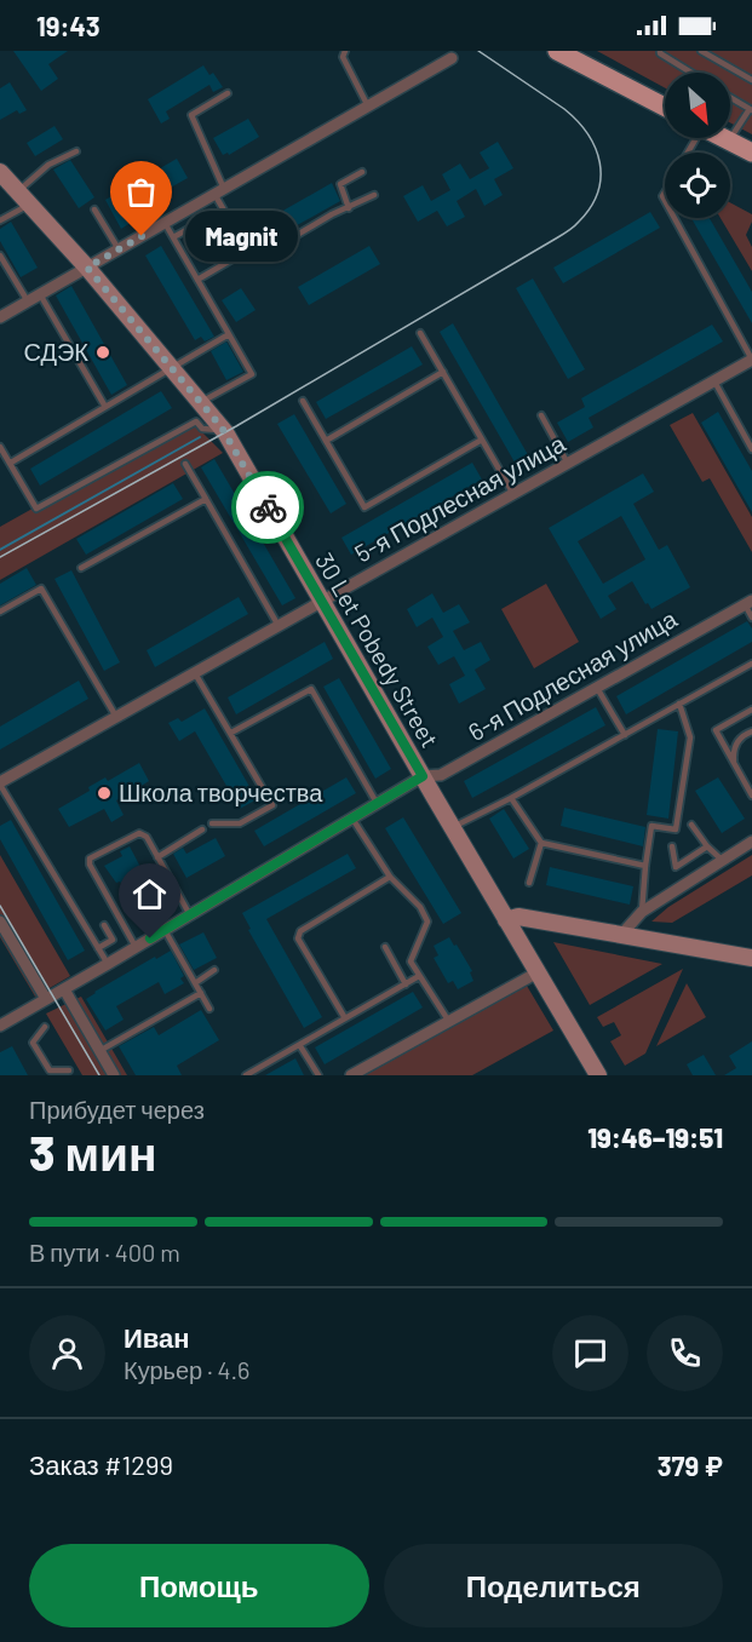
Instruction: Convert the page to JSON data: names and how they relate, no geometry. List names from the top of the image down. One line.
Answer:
{"streets":{"main road":["30 Let Pobedy Street"],"street":["5-я Подлесная улица","6-я Подлесная улица"]},"crossings":[["5-я Подлесная улица","30 Let Pobedy Street"],["30 Let Pobedy Street","6-я Подлесная улица"]],"places":["Magnit","СДЭК","Школа творчества"],"north":"bottom right","page":{"status":"19:43","bubble":"Magnit","heading":["3 мин","Прибудет через","19:46–19:51"],"panel":["Иван","Курьер · 4.6","Заказ #1299","379 ₽"],"bar":"В пути · 400 m","buttons":["Помощь","Поделиться"]}}
